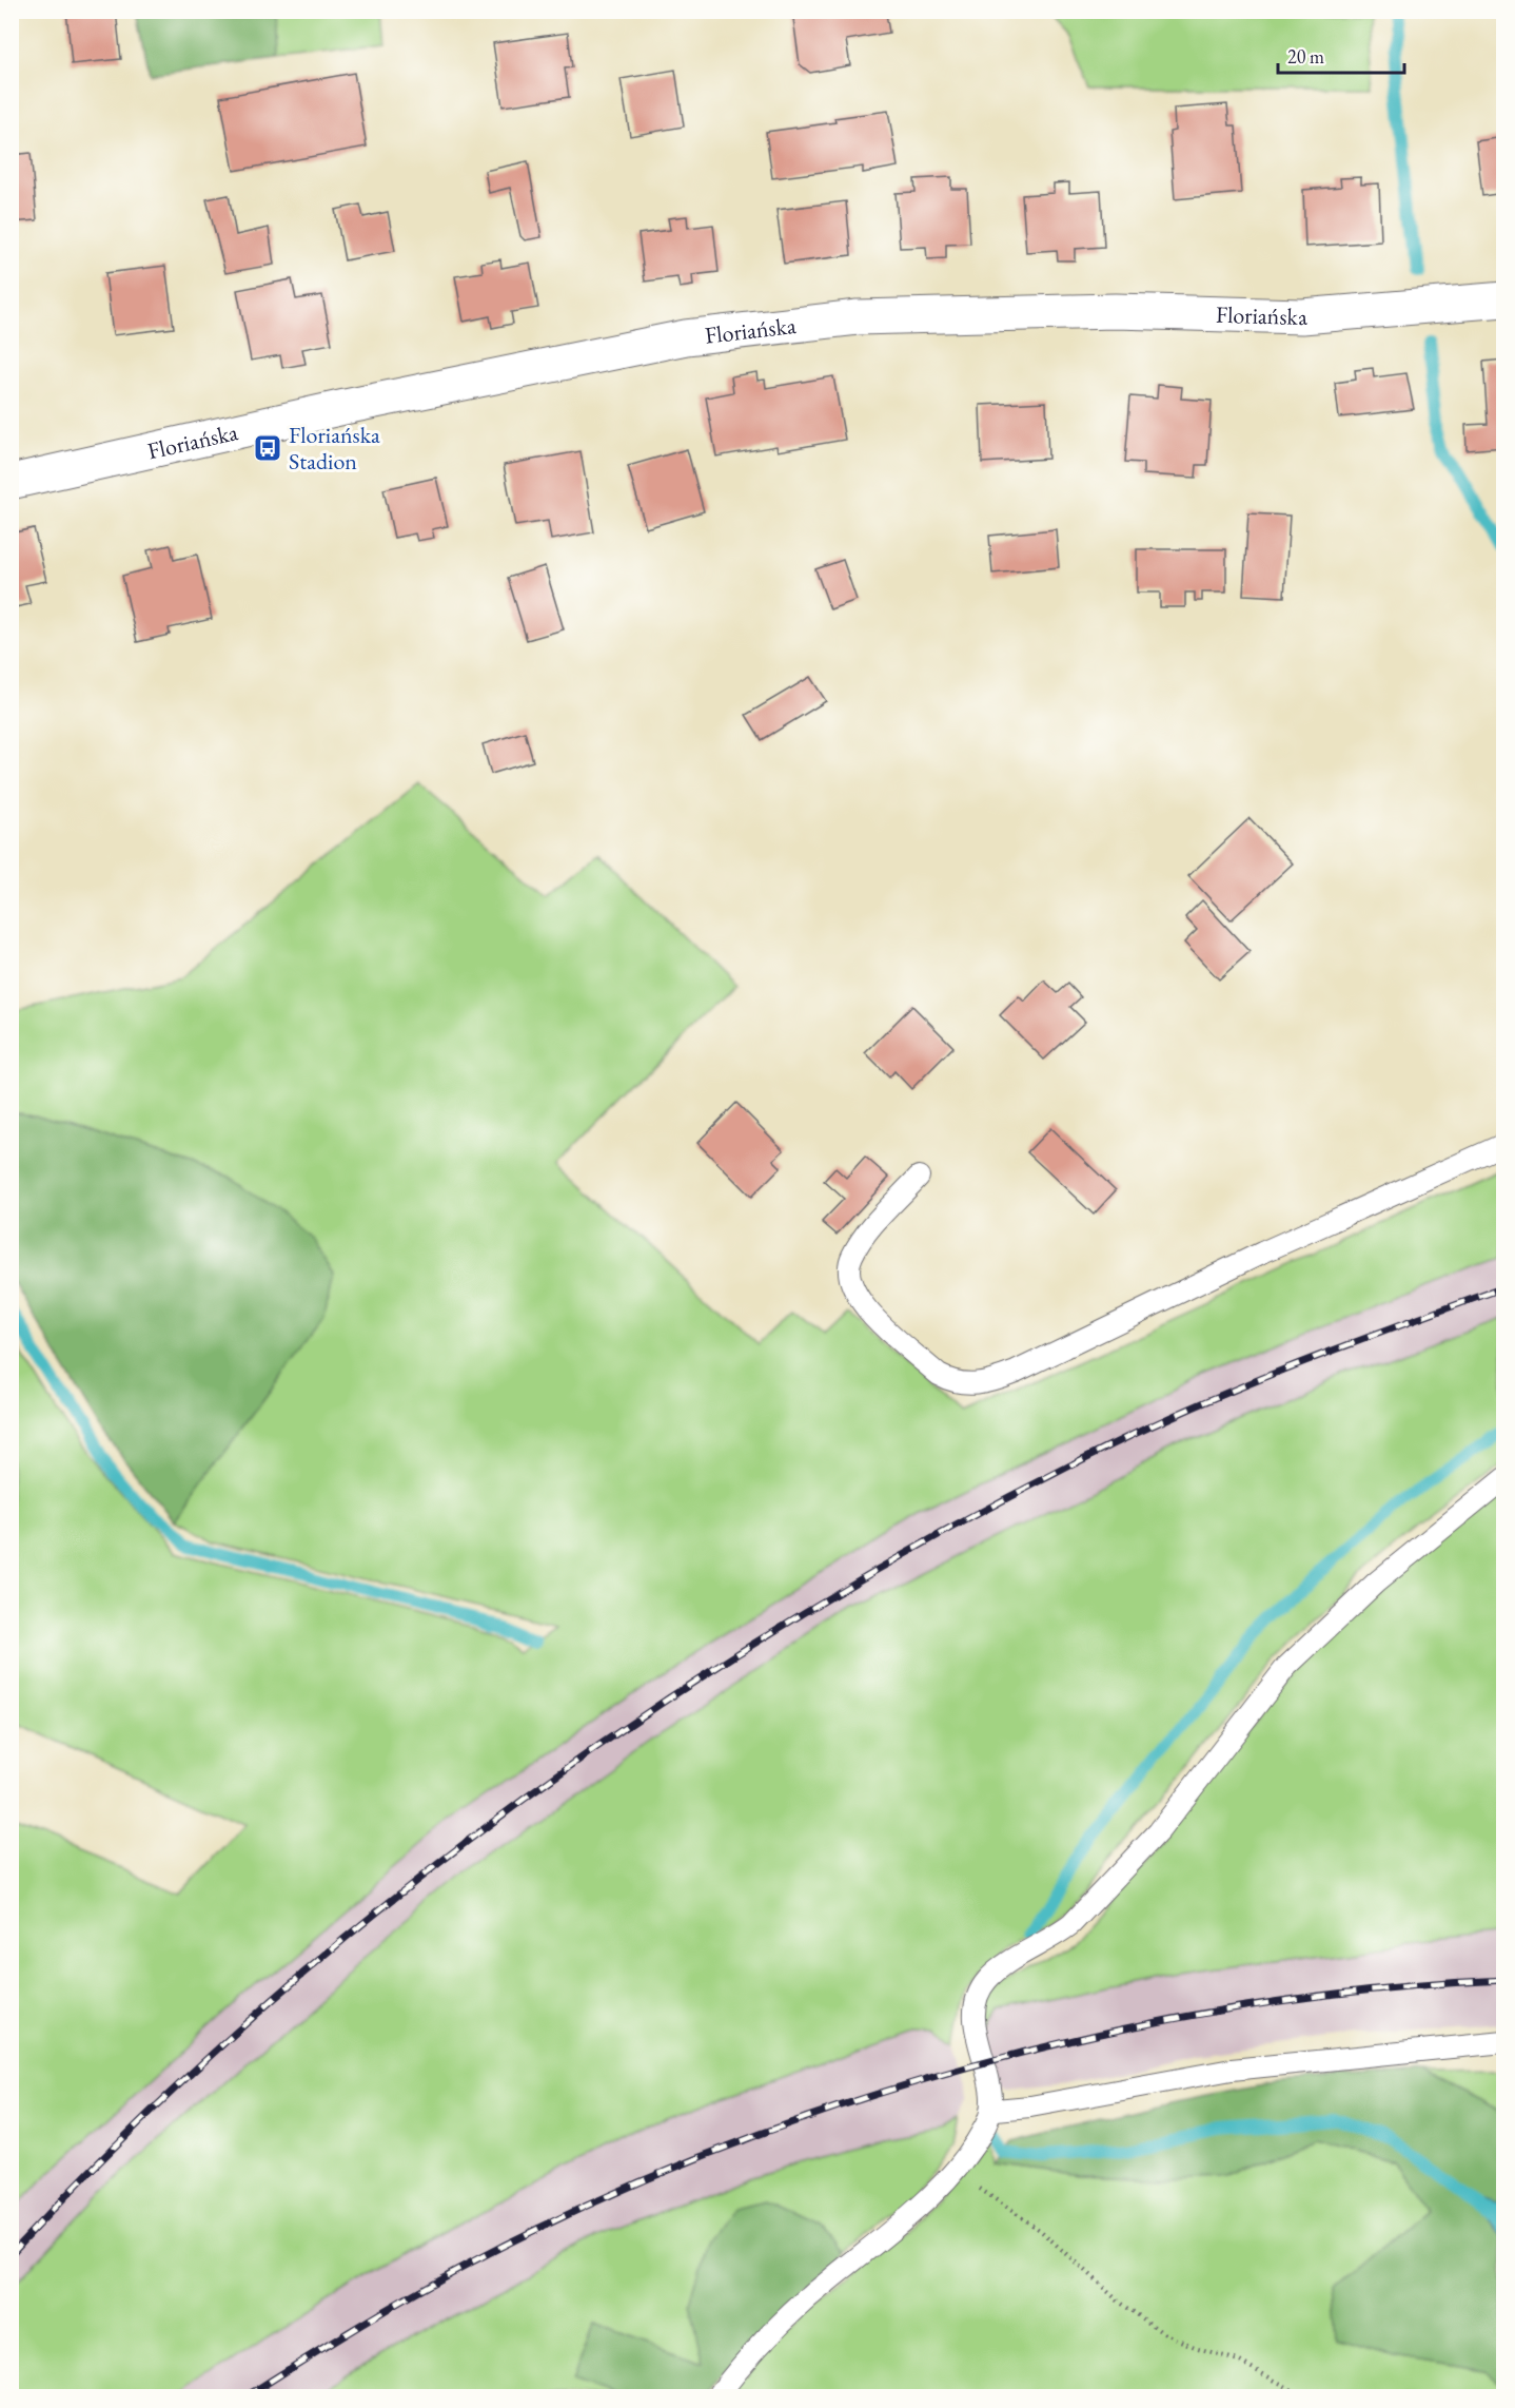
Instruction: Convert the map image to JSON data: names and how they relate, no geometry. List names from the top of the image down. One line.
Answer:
{"streets":{"street":["Floriańska"]},"places":{"bus stop":["Floriańska Stadion"]},"scale_bar":"20 m"}
